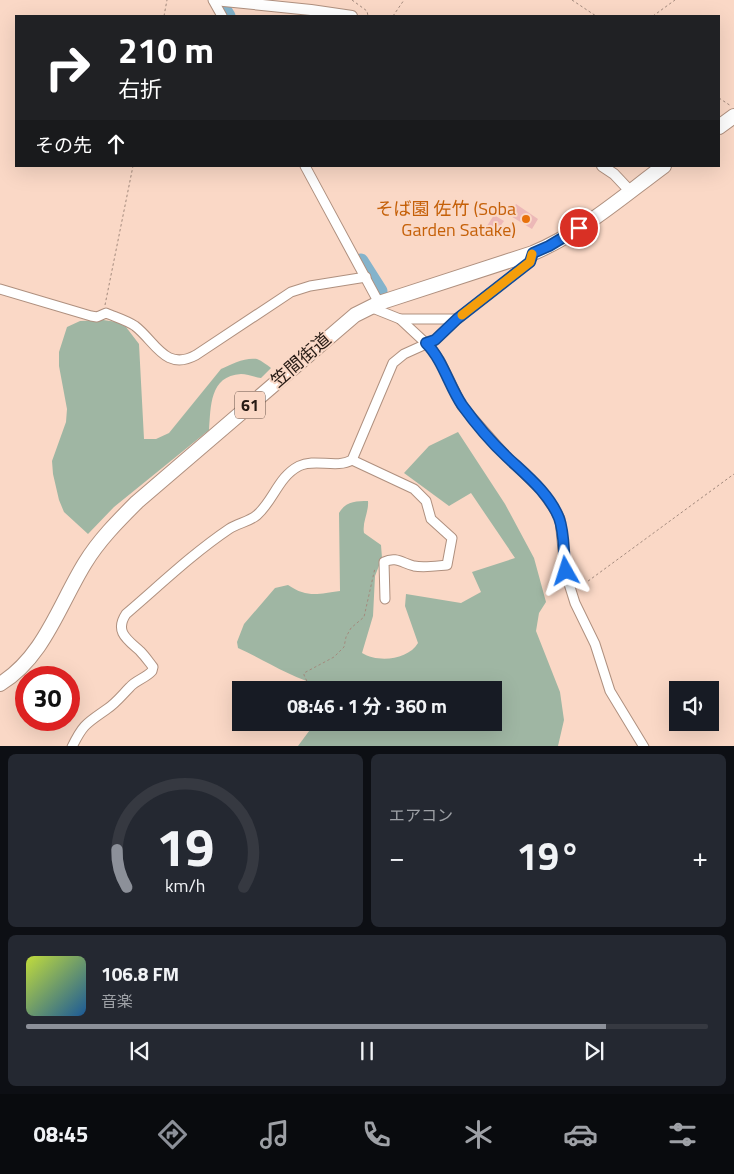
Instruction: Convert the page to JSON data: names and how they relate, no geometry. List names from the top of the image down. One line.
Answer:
{"streets":{"main road":["笠間街道","61"]},"places":["そば園 佐竹 (Soba Garden Satake)"],"page":{"turn":["210 m","右折"],"then":"その先","limit":"30","trip":"08:46 · 1 分 · 360 m","tile":"エアコン","heat":["−","19°","+"],"song":["106.8 FM","音楽"],"tabs":"08:45","gauge":["19","km/h"]}}
